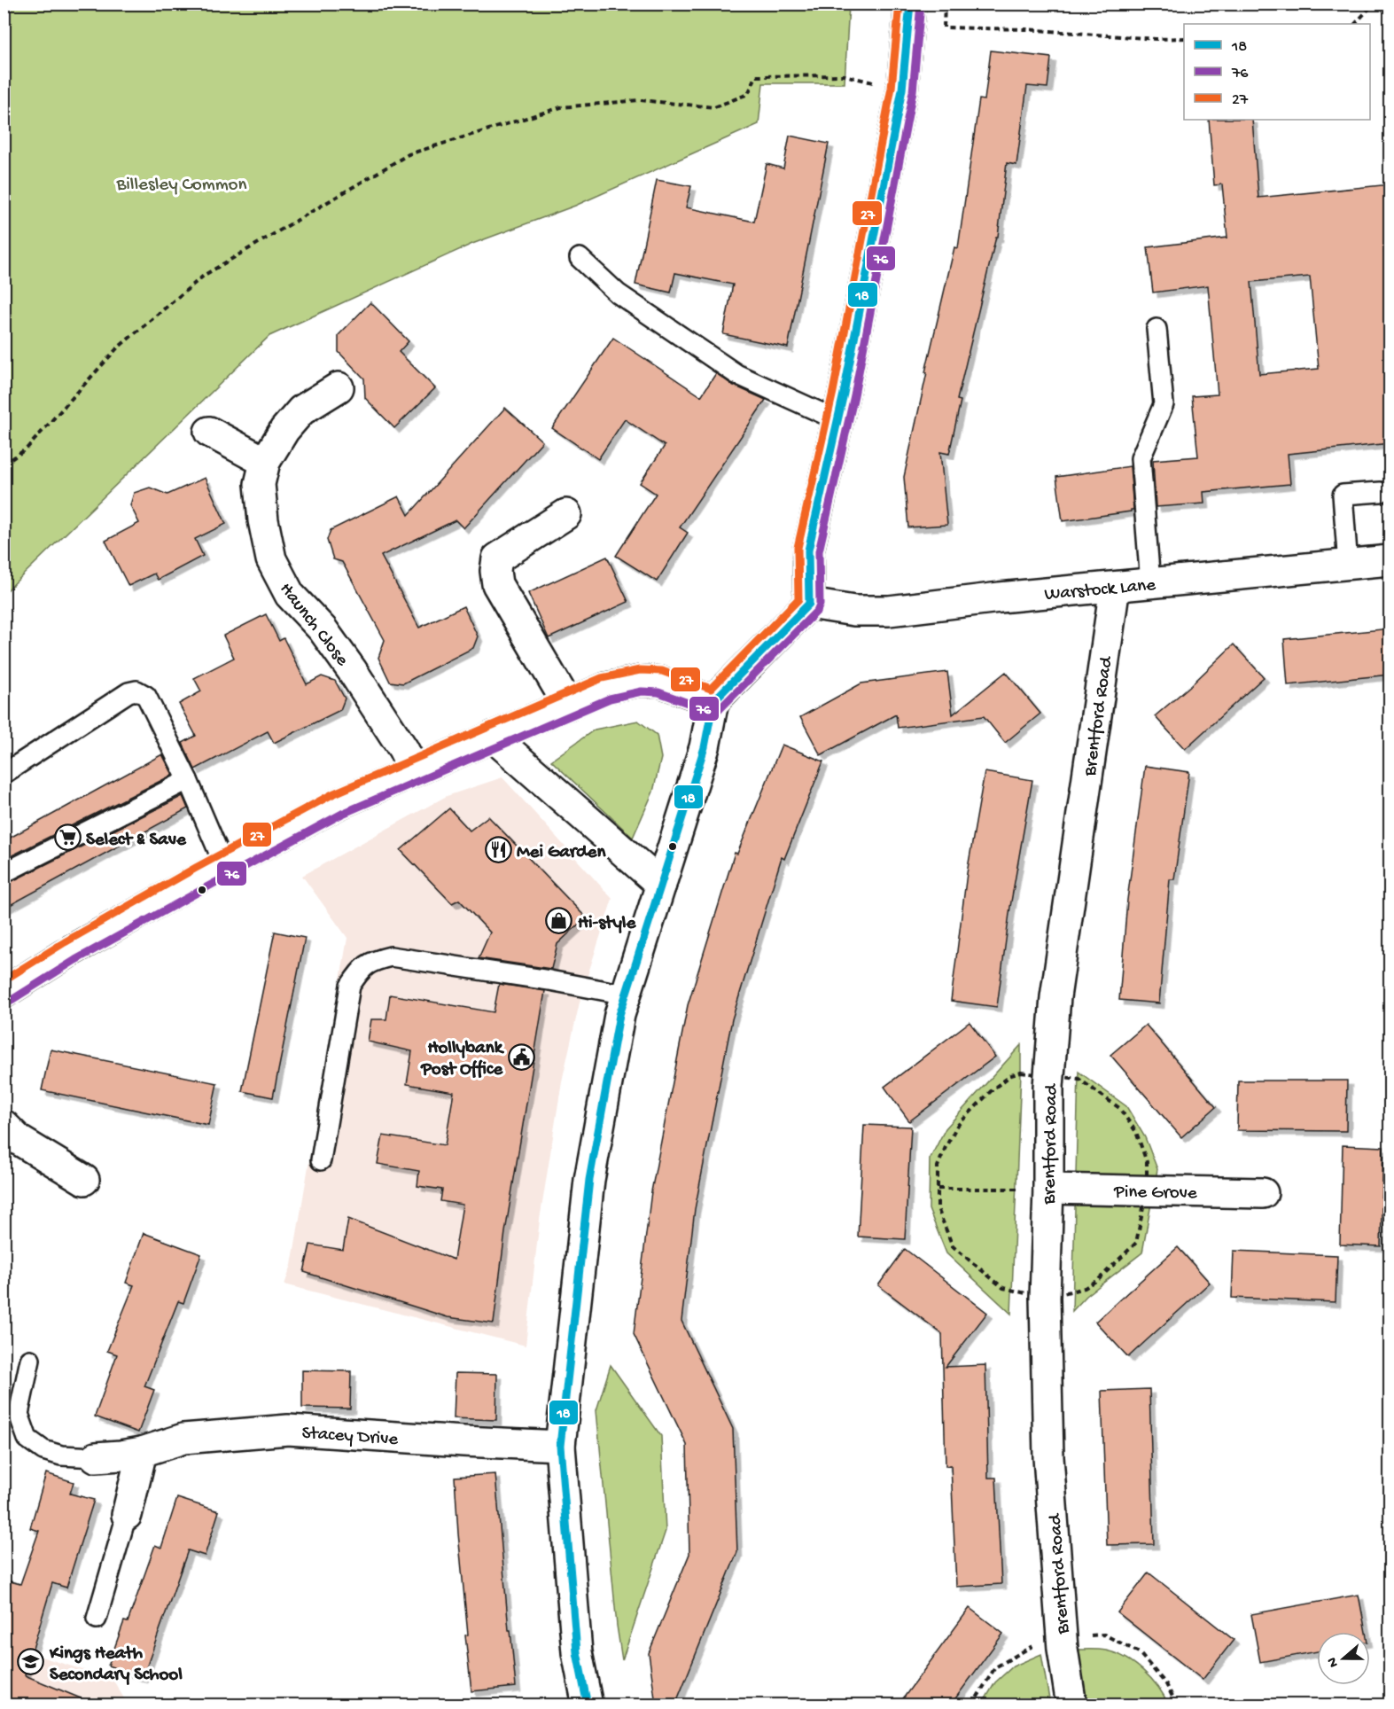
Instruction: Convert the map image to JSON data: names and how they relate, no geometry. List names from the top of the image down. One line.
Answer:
{"streets":{"street":["Warstock Lane","Haunch Close","Brentford Road","Pine Grove","Stacey Drive"]},"crossings":[["Warstock Lane","Brentford Road"],["Brentford Road","Pine Grove"]],"parks":["Billesley Common"],"places":{"supermarket":["Select & Save"],"restaurant":["Mei Garden"],"shop":["Hi-style"],"public building":["Hollybank Post Office"],"school or university":["Kings Heath Secondary School"]},"lines":["transit line 18","transit line 27","transit line 76"],"legend":["18","76","27"],"north":"left"}
